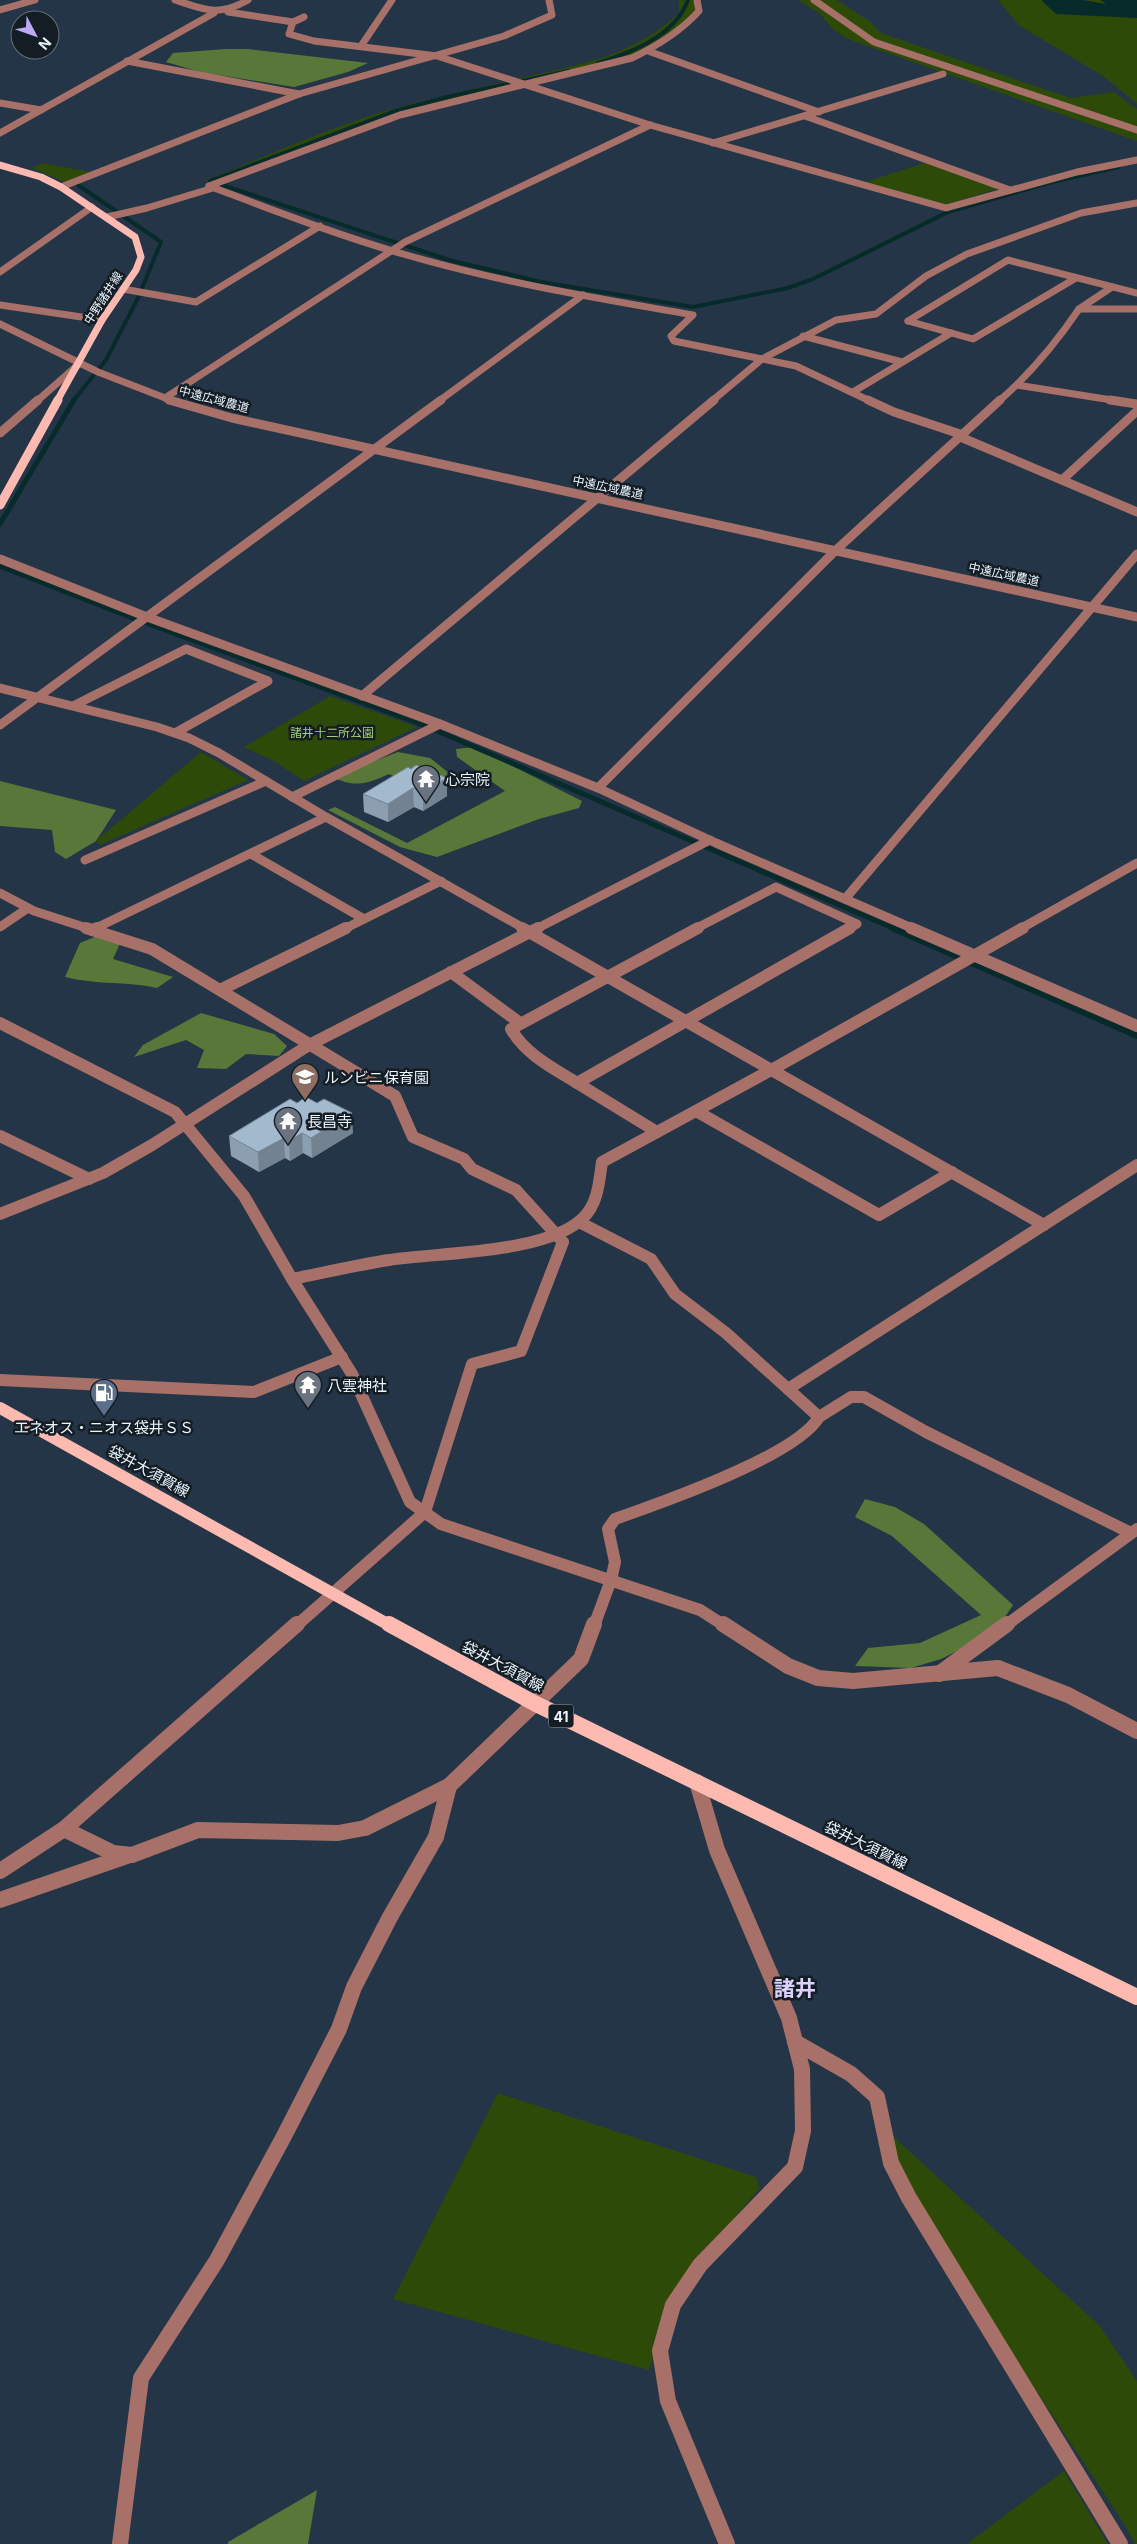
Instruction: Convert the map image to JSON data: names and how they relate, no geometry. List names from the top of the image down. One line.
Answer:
{"streets":{"main road":["中野諸井線","袋井大須賀線","41"],"street":["中遠広域農道"]},"crossings":[["中野諸井線","中遠広域農道"]],"districts":["諸井"],"parks":["諸井十二所公園"],"places":{"temple":["心宗院","長昌寺","八雲神社"],"school or university":["ルンビニ保育園"],"fuel station":["エネオス・ニオス袋井ＳＳ"]},"north":"bottom right"}
